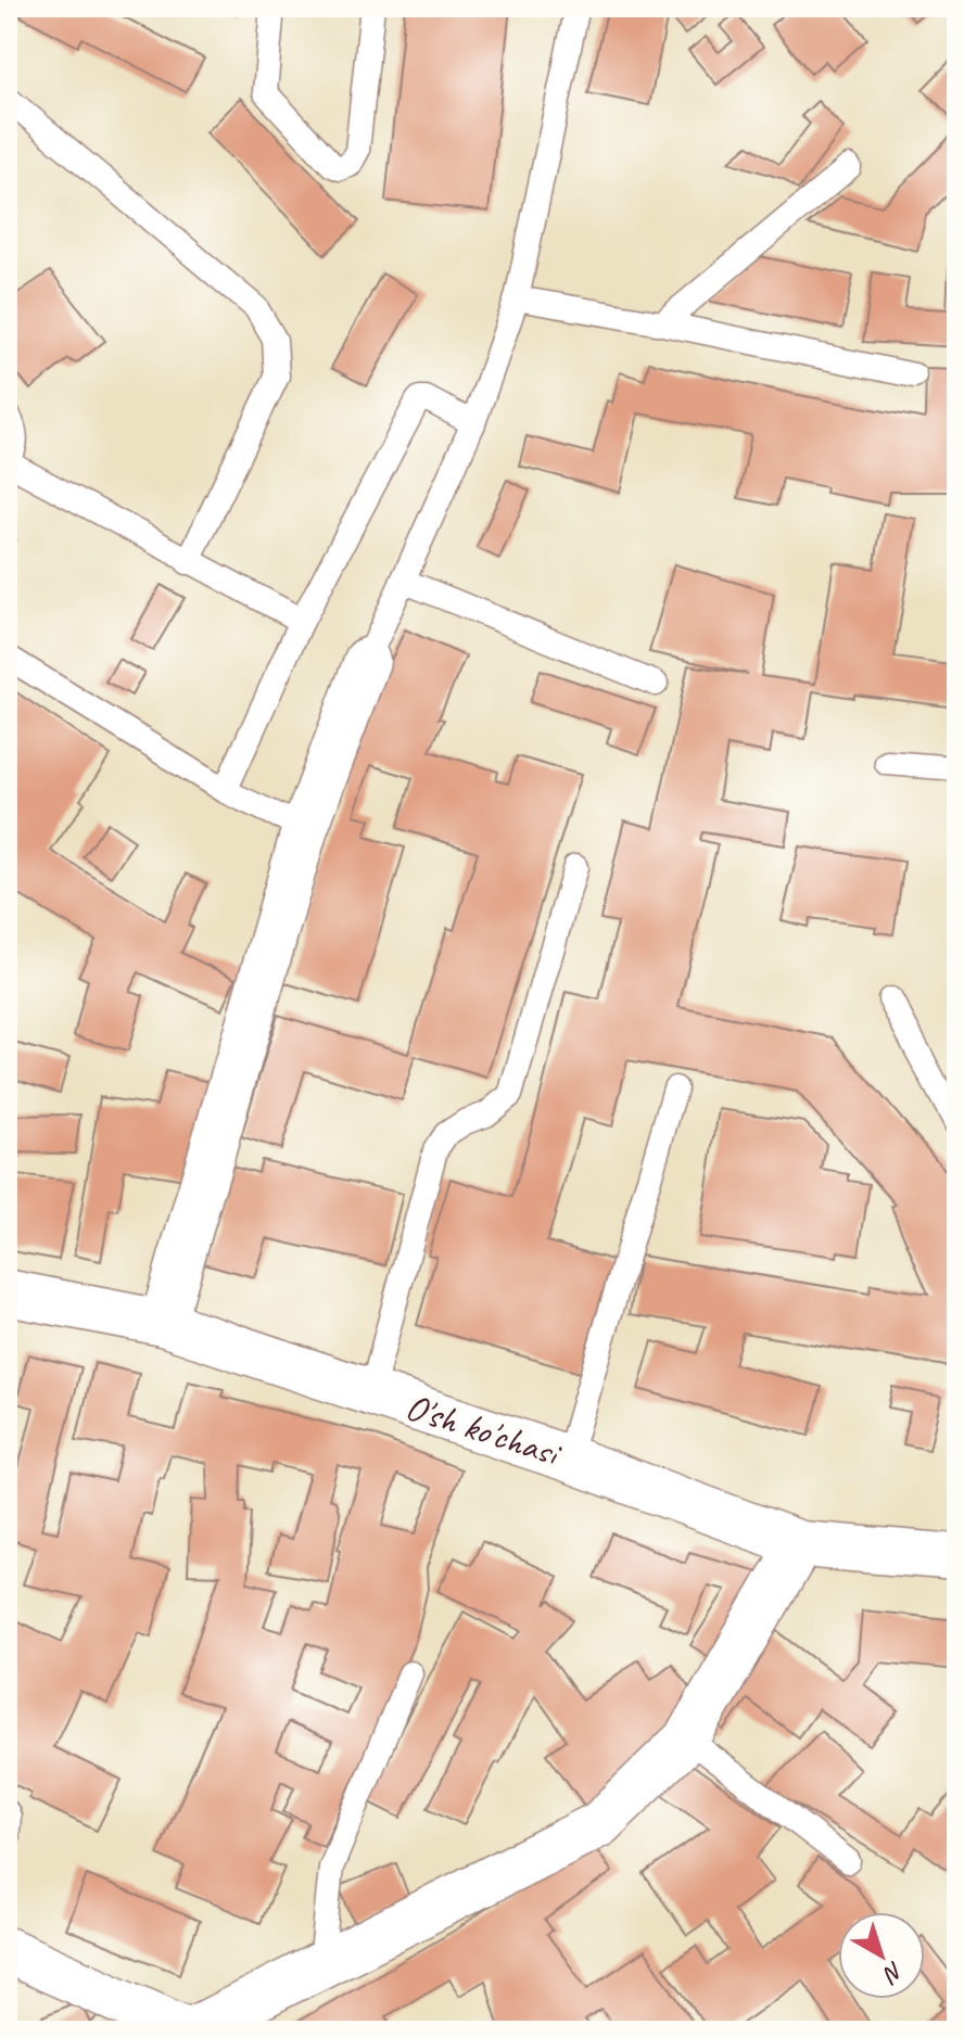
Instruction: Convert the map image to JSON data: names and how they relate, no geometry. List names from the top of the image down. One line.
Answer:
{"streets":{"street":["O'sh ko'chasi"]},"north":"bottom right"}
